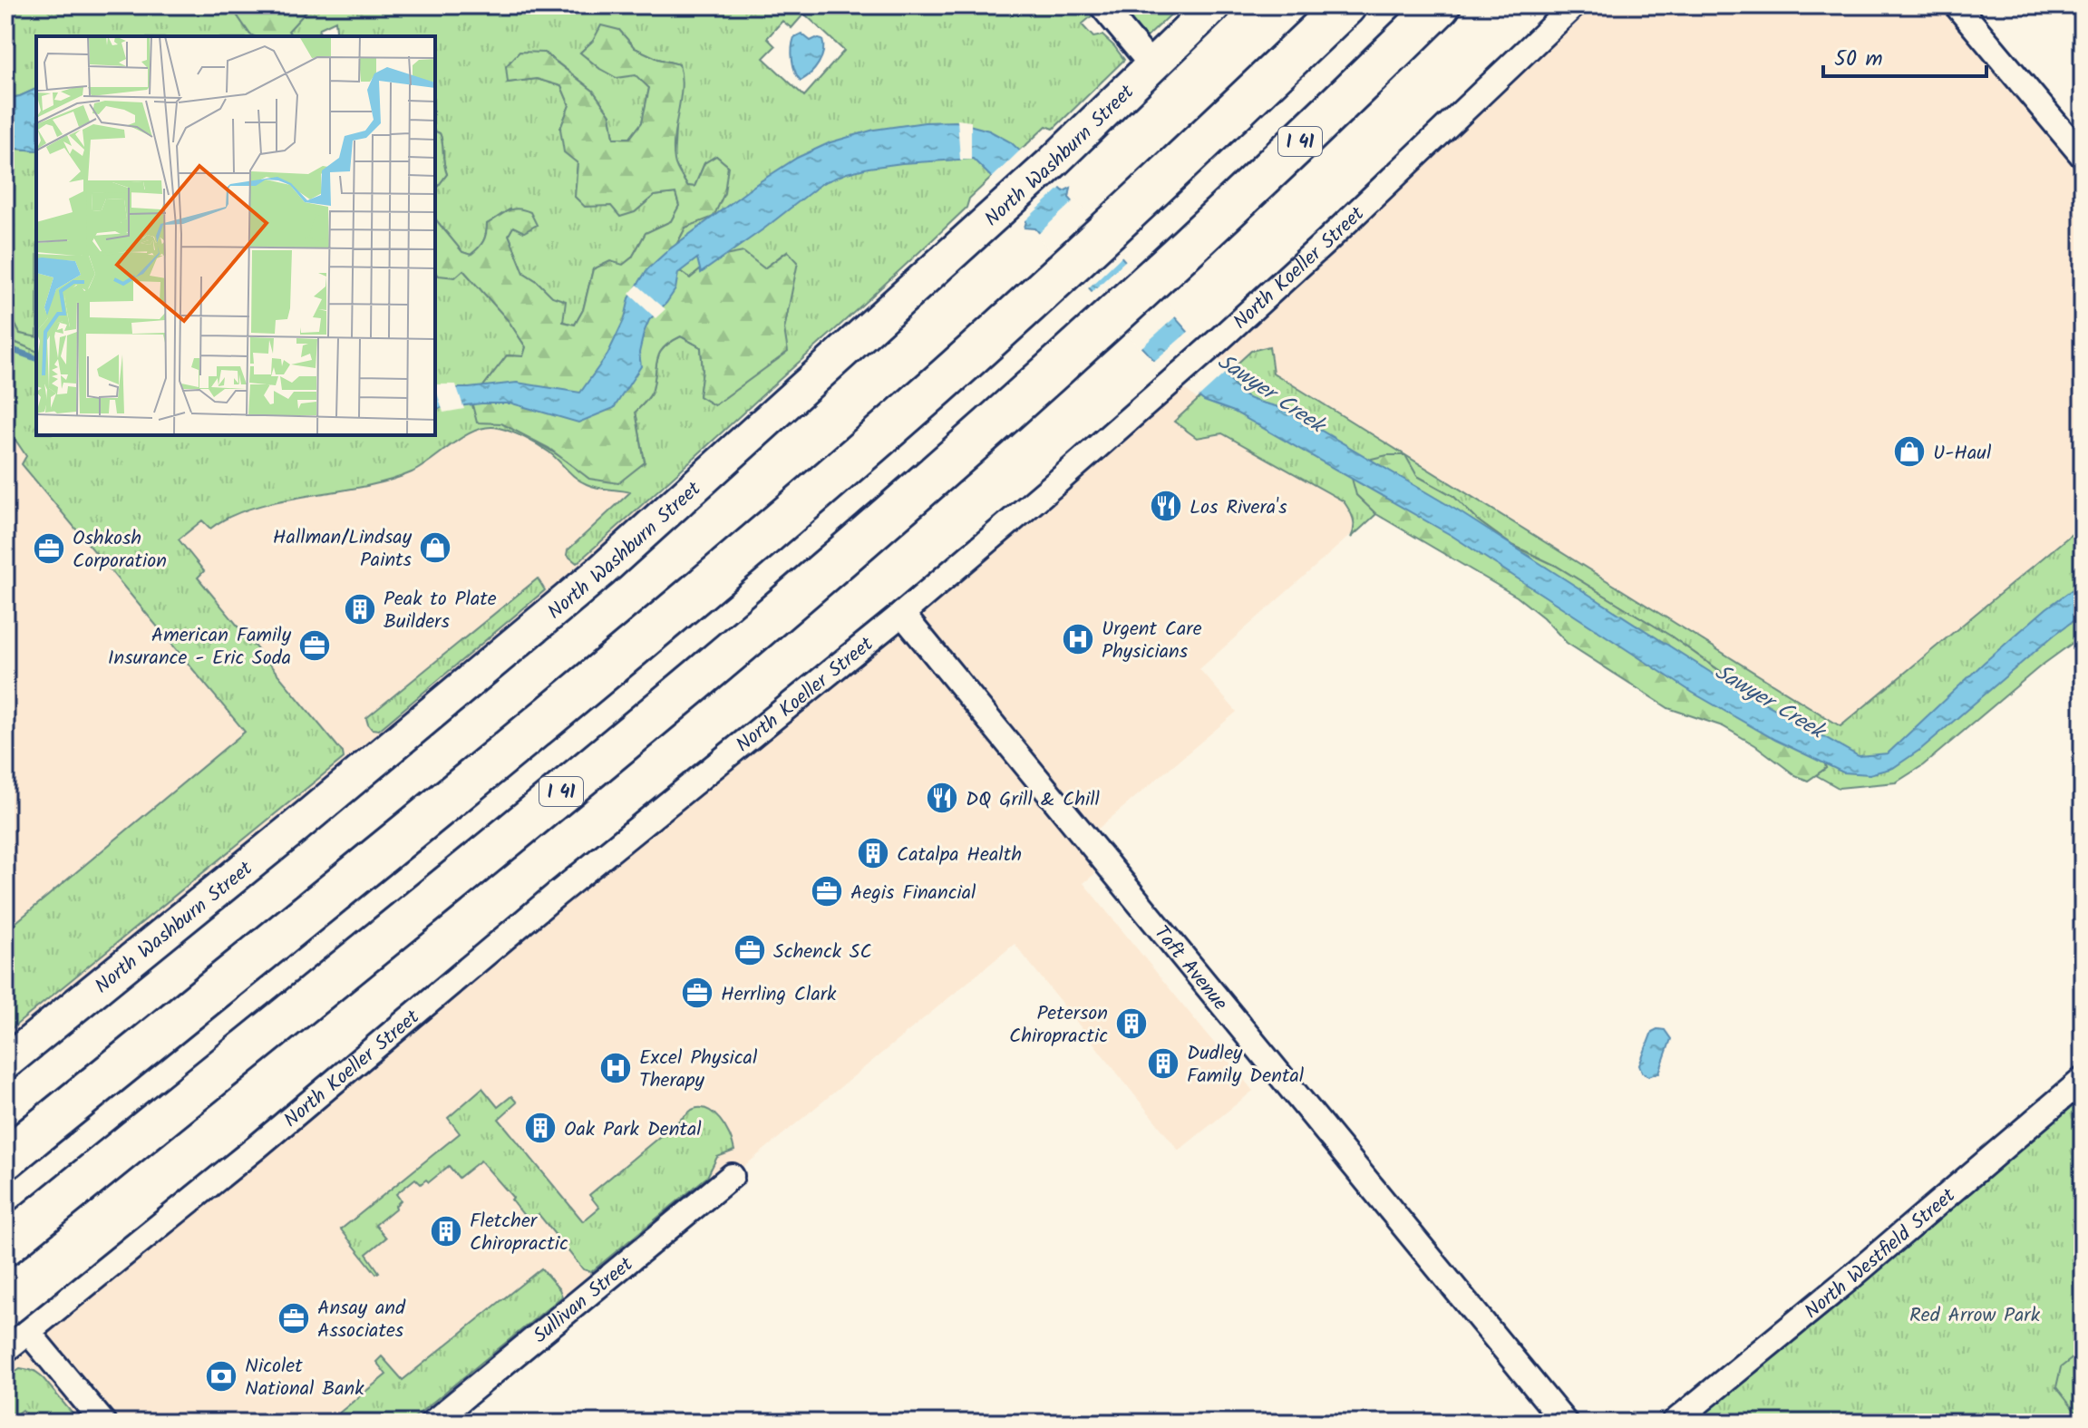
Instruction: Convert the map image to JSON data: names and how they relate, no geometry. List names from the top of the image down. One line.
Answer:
{"streets":{"highway":["I 41"],"street":["North Washburn Street","North Koeller Street","Taft Avenue","North Westfield Street","Sullivan Street"]},"crossings":[["North Koeller Street","Taft Avenue"]],"water":["Sawyer Creek"],"parks":["Red Arrow Park"],"places":{"shop":["U-Haul","Hallman/Lindsay Paints"],"restaurant":["Los Rivera's","DQ Grill & Chill"],"office":["Oshkosh Corporation","American Family Insurance - Eric Soda","Aegis Financial","Schenck SC","Herrling Clark","Ansay and Associates"],"building":["Peak to Plate Builders","Catalpa Health","Peterson Chiropractic","Dudley Family Dental","Oak Park Dental","Fletcher Chiropractic"],"hospital":["Urgent Care Physicians","Excel Physical Therapy"],"bank":["Nicolet National Bank"]},"scale_bar":"50 m"}
